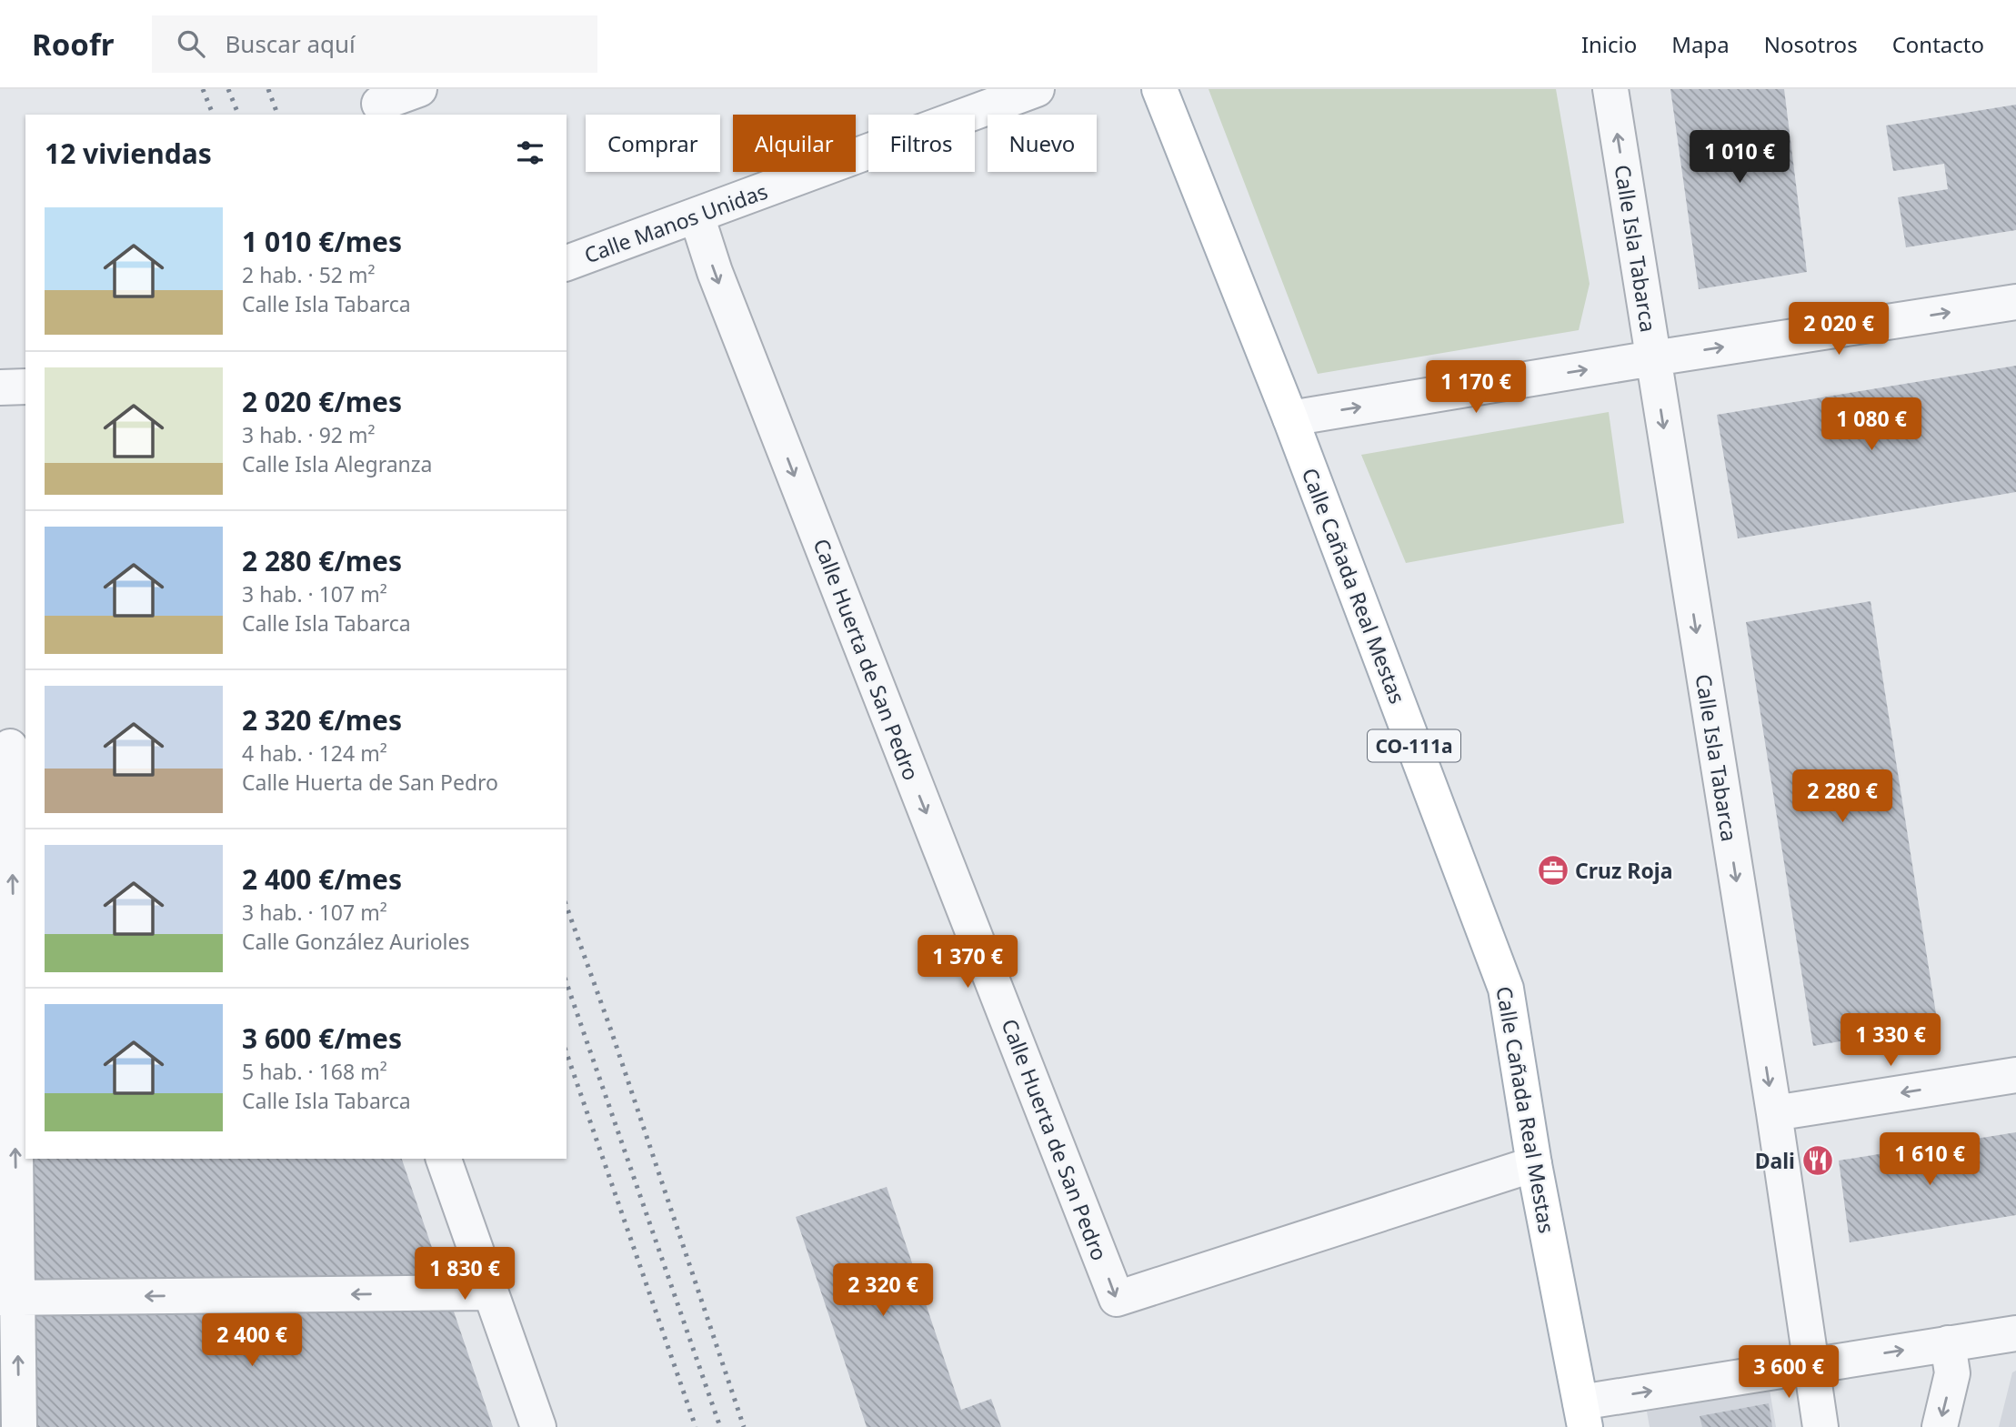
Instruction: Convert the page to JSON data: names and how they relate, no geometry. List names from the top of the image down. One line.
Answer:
{"streets":{"main road":["Calle Cañada Real Mestas","CO-111a"],"street":["Calle Manos Unidas","Calle Isla Tabarca","Calle Huerta de San Pedro"]},"crossings":[["Calle Manos Unidas","Calle Huerta de San Pedro"],["Calle Cañada Real Mestas","Calle Huerta de San Pedro"]],"places":{"office":["Cruz Roja"],"restaurant":["Dali"]},"page":{"header":"Roofr","search":"Buscar aquí","nav":["Inicio","Mapa","Nosotros","Contacto"],"chip":["Comprar","Alquilar","Filtros","Nuevo"],"heading":"12 viviendas","price":["1 010 €","2 020 €","1 170 €","1 080 €","2 280 €","1 370 €","1 330 €","1 610 €","1 830 €","2 320 €","2 400 €","3 600 €"],"list":[{"name":"1 010 €/mes","note":"2 hab. · 52 m² · Calle Isla Tabarca"},{"name":"2 020 €/mes","note":"3 hab. · 92 m² · Calle Isla Alegranza"},{"name":"2 280 €/mes","note":"3 hab. · 107 m² · Calle Isla Tabarca"},{"name":"2 320 €/mes","note":"4 hab. · 124 m² · Calle Huerta de San Pedro"},{"name":"2 400 €/mes","note":"3 hab. · 107 m² · Calle González Aurioles"},{"name":"3 600 €/mes","note":"5 hab. · 168 m² · Calle Isla Tabarca"}]}}
